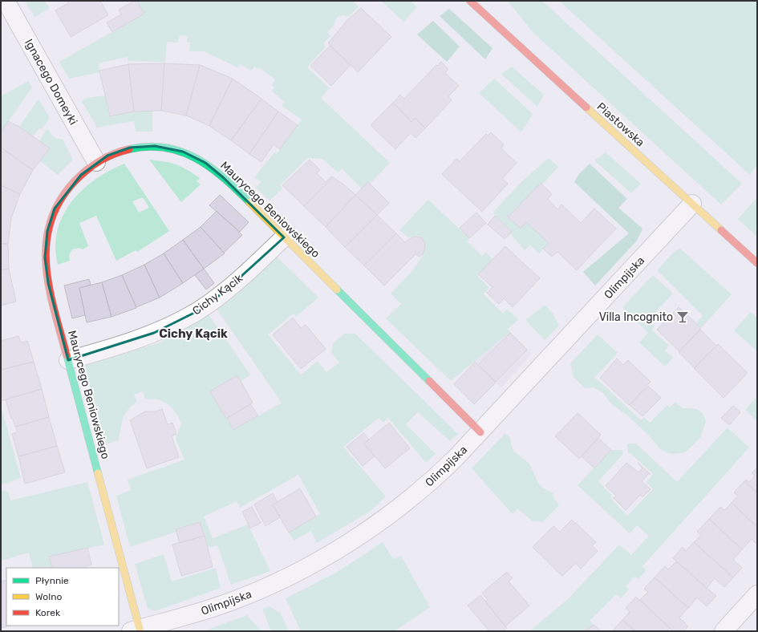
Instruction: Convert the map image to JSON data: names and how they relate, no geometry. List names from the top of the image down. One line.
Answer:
{"streets":{"street":["Ignacego Domeyki","Piastowska","Maurycego Beniowskiego","Olimpijska","Cichy Kącik"]},"crossings":[["Ignacego Domeyki","Maurycego Beniowskiego"],["Piastowska","Olimpijska"],["Maurycego Beniowskiego","Olimpijska"],["Maurycego Beniowskiego","Cichy Kącik"]],"districts":["Cichy Kącik"],"places":{"bar":["Villa Incognito"]},"legend":["Płynnie","Wolno","Korek"]}
